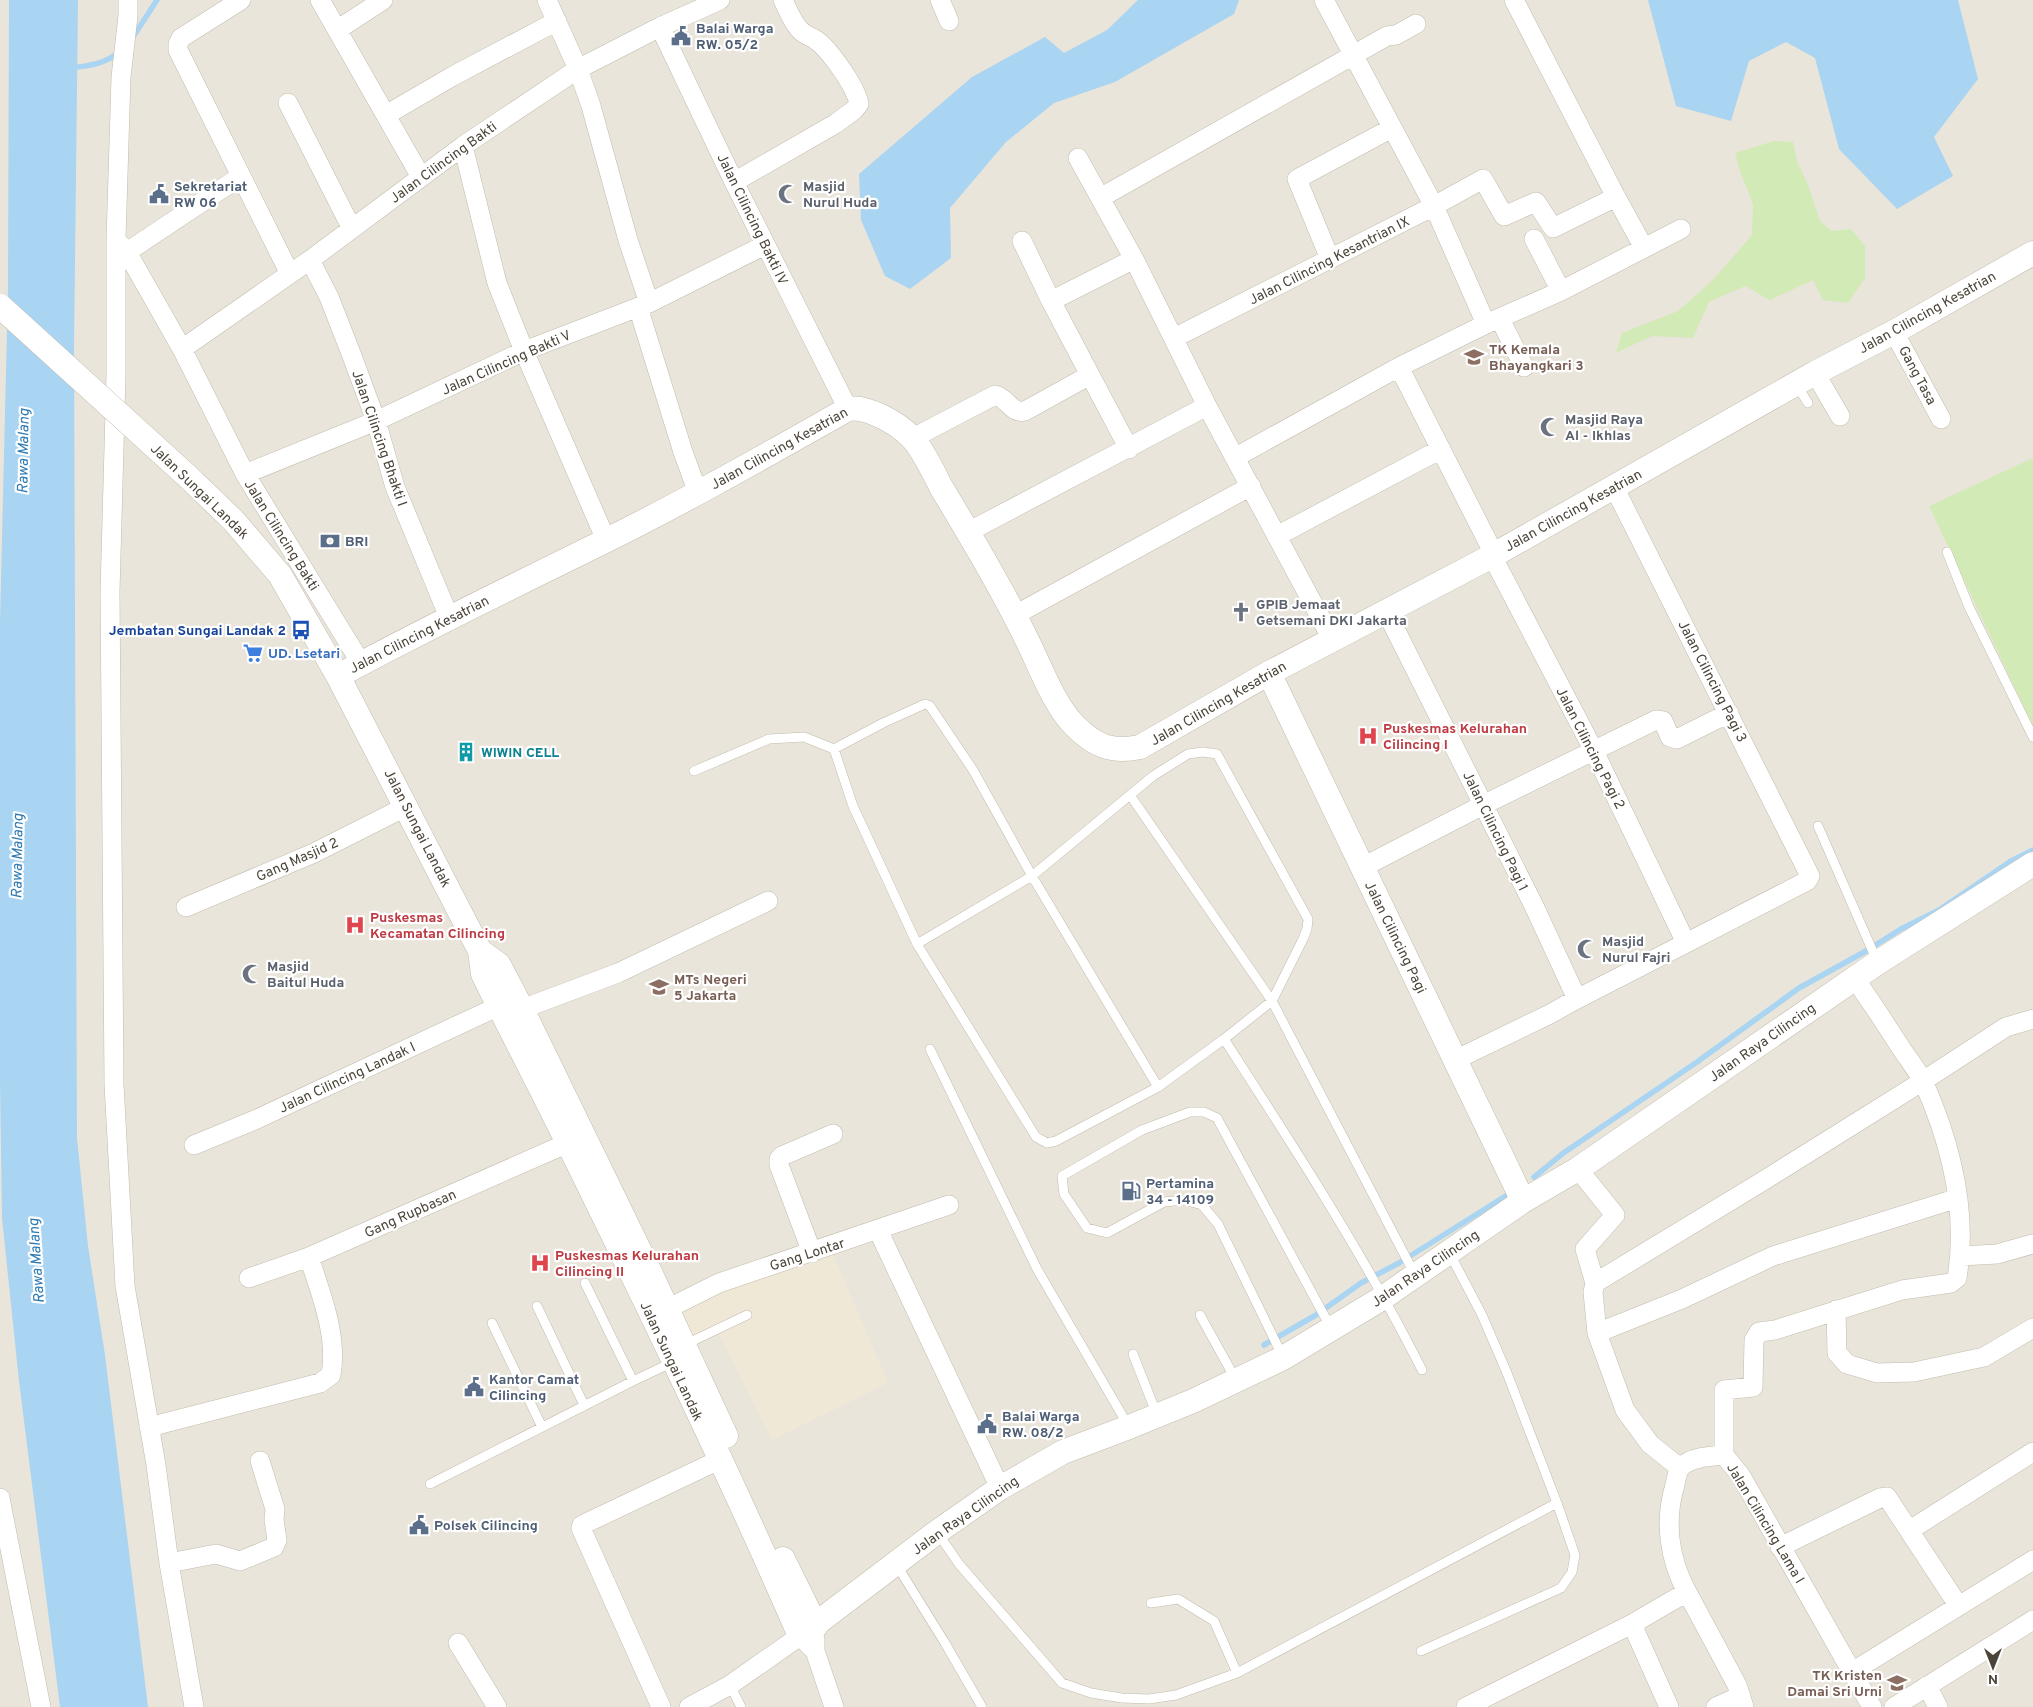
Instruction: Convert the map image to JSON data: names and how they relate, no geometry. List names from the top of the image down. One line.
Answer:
{"streets":{"street":["Jalan Cilincing Bakti","Jalan Cilincing Bakti IV","Jalan Cilincing Kesantrian IX","Jalan Cilincing Kesatrian","Jalan Cilincing Bakti V","Gang Tasa","Jalan Cilincing Bhakti I","Jalan Sungai Landak","Jalan Cilincing Pagi 3","Jalan Cilincing Pagi 2","Jalan Cilincing Pagi 1","Gang Masjid 2","Jalan Cilincing Pagi","Jalan Raya Cilincing","Jalan Cilincing Landak I","Gang Rupbasan","Gang Lontar","Jalan Cilincing Lama I"]},"crossings":[["Jalan Cilincing Bakti","Jalan Cilincing Bakti IV"],["Jalan Cilincing Bakti","Jalan Cilincing Kesatrian"],["Jalan Cilincing Bakti","Jalan Cilincing Bakti V"],["Jalan Cilincing Bakti","Jalan Cilincing Bhakti I"],["Jalan Cilincing Bakti IV","Jalan Cilincing Kesatrian"],["Jalan Cilincing Bakti IV","Jalan Cilincing Bakti V"],["Jalan Cilincing Kesatrian","Gang Tasa"],["Jalan Cilincing Kesatrian","Jalan Cilincing Bhakti I"],["Jalan Cilincing Kesatrian","Jalan Sungai Landak"],["Jalan Cilincing Kesatrian","Jalan Cilincing Pagi 3"],["Jalan Cilincing Kesatrian","Jalan Cilincing Pagi 2"],["Jalan Cilincing Kesatrian","Jalan Cilincing Pagi 1"],["Jalan Cilincing Kesatrian","Jalan Cilincing Pagi"],["Jalan Cilincing Bakti V","Jalan Cilincing Bhakti I"],["Jalan Sungai Landak","Gang Masjid 2"],["Jalan Sungai Landak","Jalan Raya Cilincing"],["Jalan Sungai Landak","Jalan Cilincing Landak I"],["Jalan Sungai Landak","Gang Rupbasan"],["Jalan Sungai Landak","Gang Lontar"],["Jalan Cilincing Pagi 3","Jalan Cilincing Pagi 2"],["Jalan Cilincing Pagi","Jalan Raya Cilincing"]],"water":["Rawa Malang"],"places":{"public building":["Balai Warga RW. 05/2","Sekretariat RW 06","Kantor Camat Cilincing","Balai Warga RW. 08/2","Polsek Cilincing"],"mosque":["Masjid Nurul Huda","Masjid Raya Al - Ikhlas","Masjid Nurul Fajri","Masjid Baitul Huda"],"school or university":["TK Kemala Bhayangkari 3","MTs Negeri 5 Jakarta","TK Kristen Damai Sri Urni"],"bank":["BRI"],"church":["GPIB Jemaat Getsemani DKI Jakarta"],"bus stop":["Jembatan Sungai Landak 2"],"supermarket":["UD. Lsetari"],"hospital":["Puskesmas Kelurahan Cilincing I","Puskesmas Kecamatan Cilincing","Puskesmas Kelurahan Cilincing II"],"building":["WIWIN CELL"],"fuel station":["Pertamina 34 - 14109"]},"north":"bottom"}
